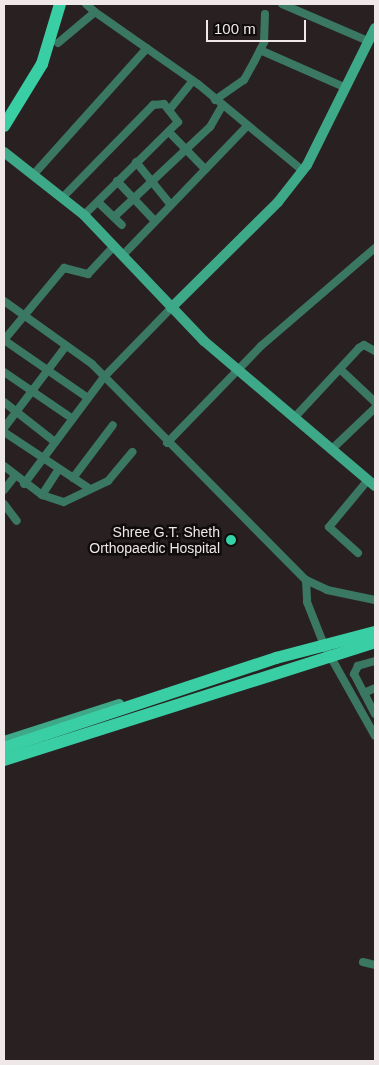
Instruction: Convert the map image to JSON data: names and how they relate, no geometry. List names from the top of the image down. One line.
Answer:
{"places":["Shree G.T. Sheth Orthopaedic Hospital"],"scale_bar":"100 m"}
